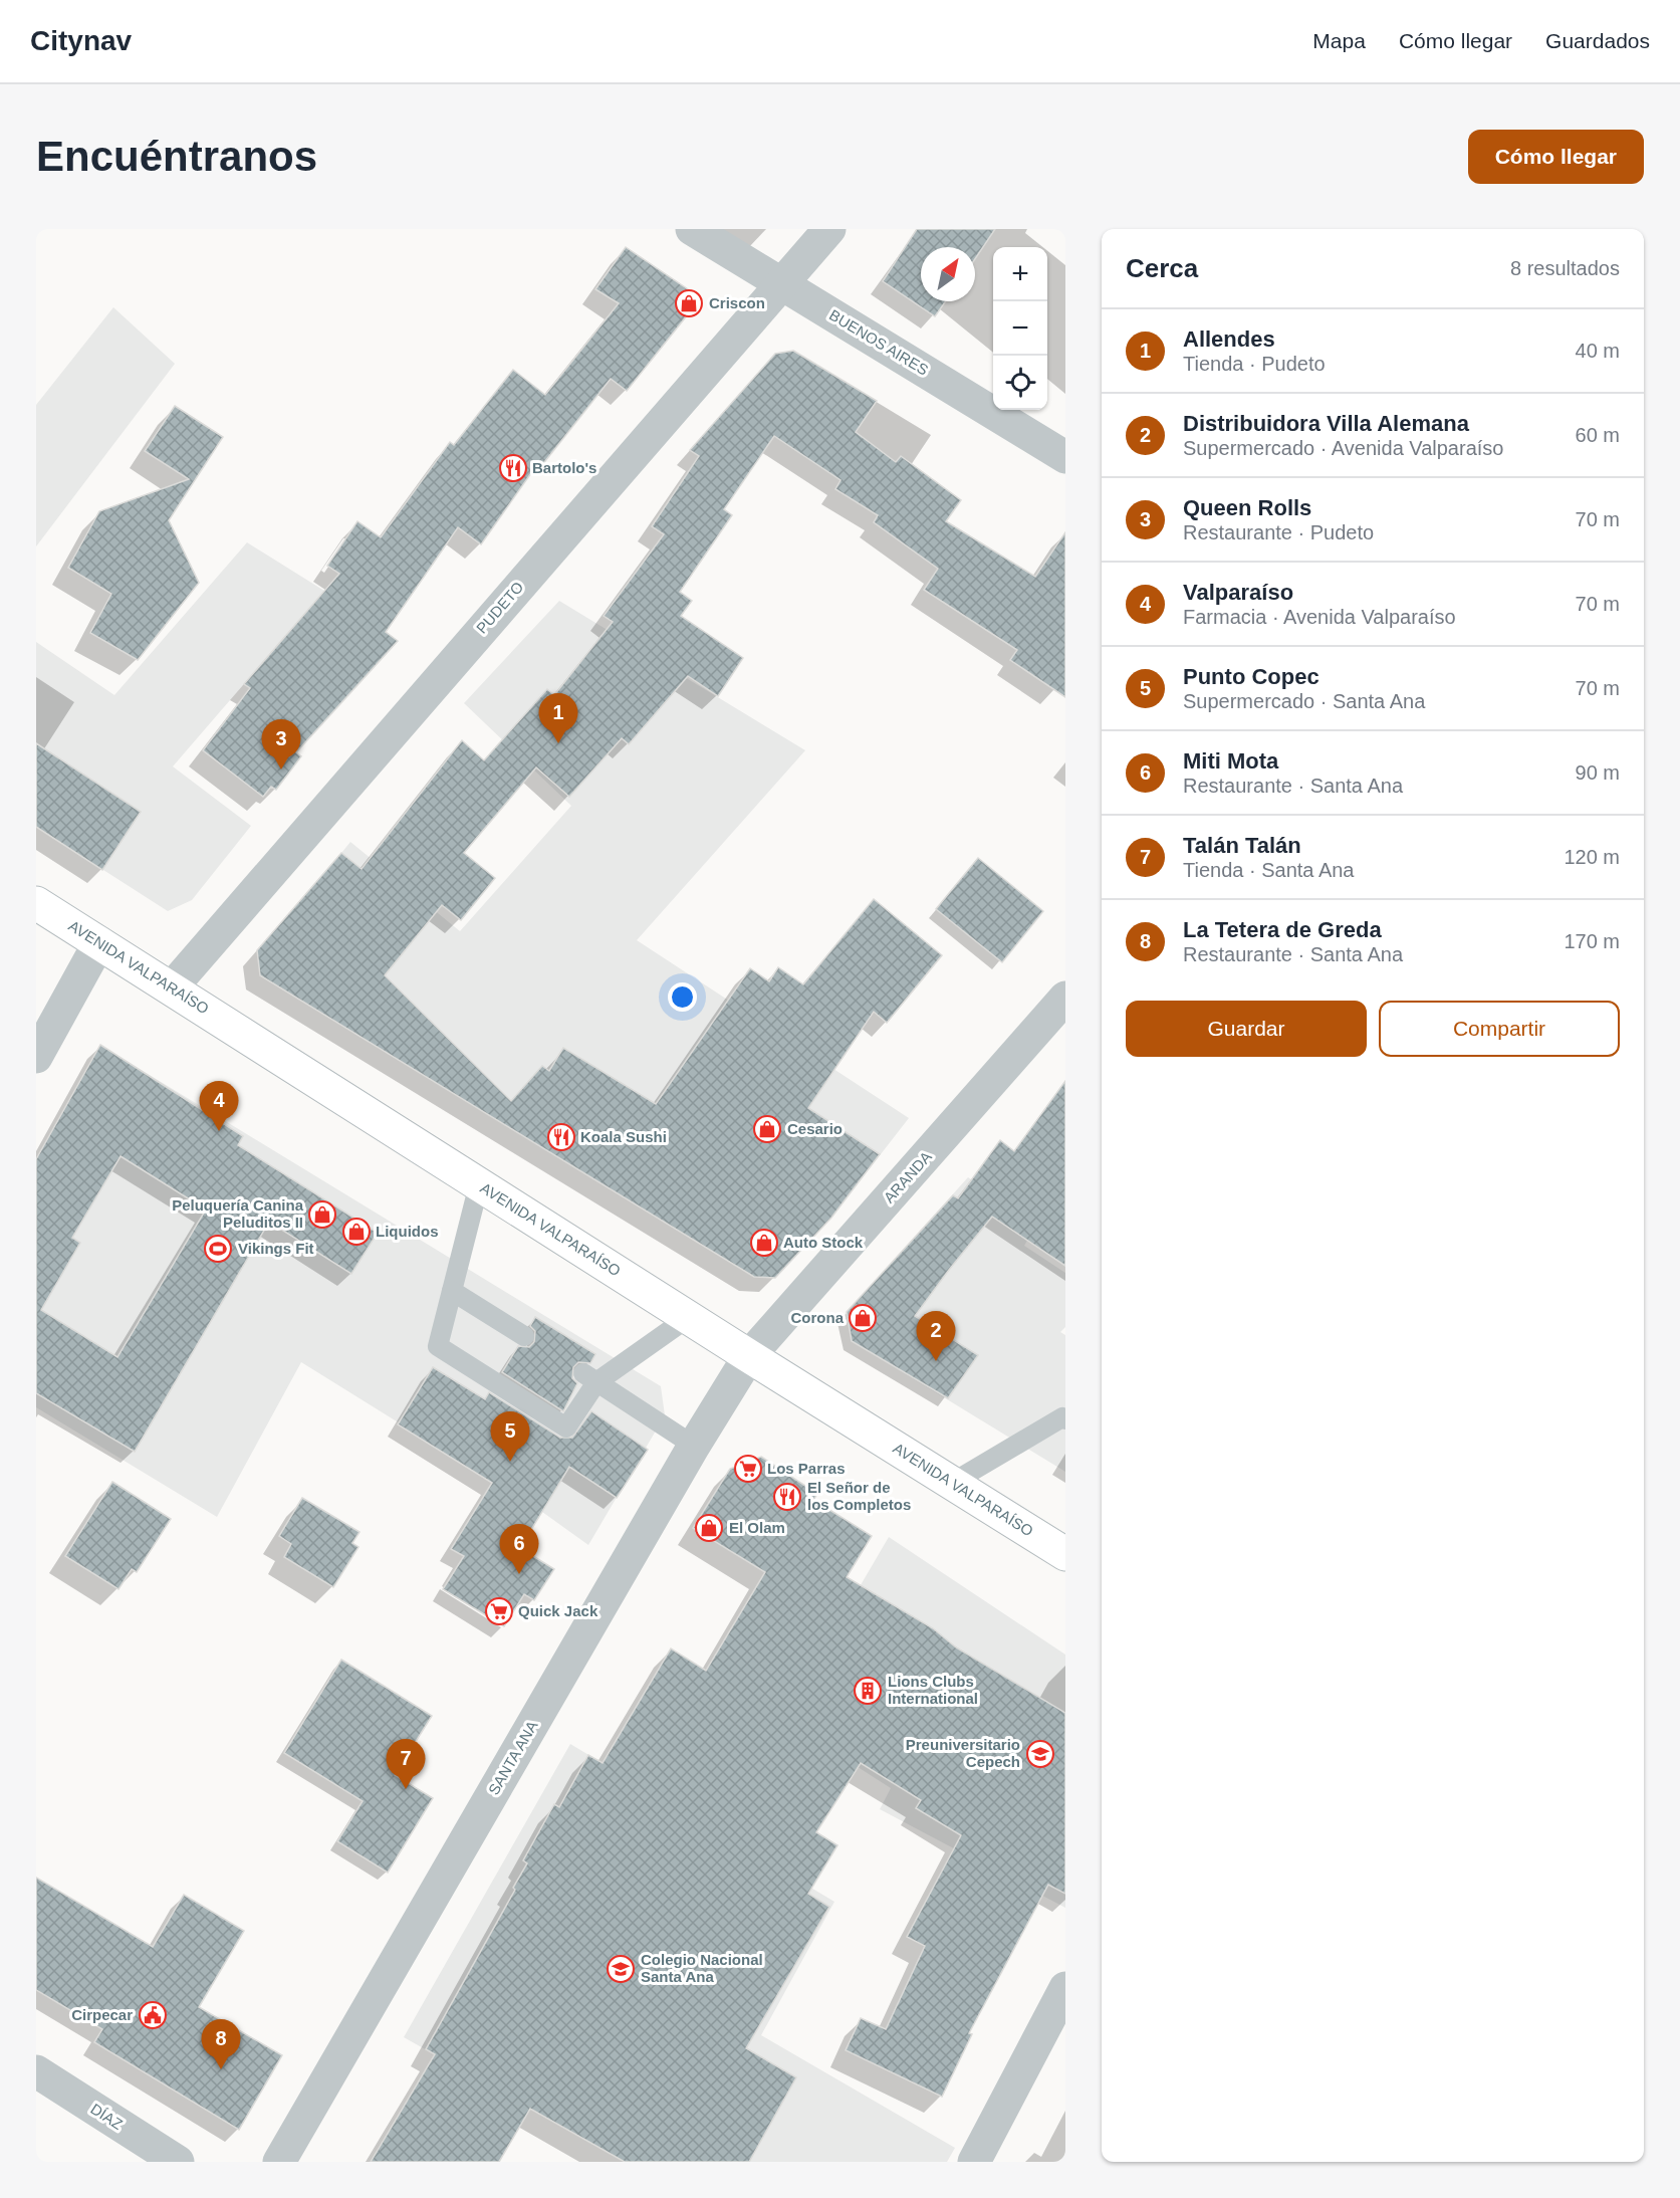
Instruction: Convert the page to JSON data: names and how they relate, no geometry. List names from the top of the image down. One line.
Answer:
{"streets":{"main road":["AVENIDA VALPARAÍSO"],"street":["BUENOS AIRES","PUDETO","ARANDA","SANTA ANA","DÍAZ"]},"crossings":[["BUENOS AIRES","PUDETO"],["PUDETO","AVENIDA VALPARAÍSO"],["AVENIDA VALPARAÍSO","ARANDA"],["AVENIDA VALPARAÍSO","SANTA ANA"],["ARANDA","SANTA ANA"]],"places":{"shop":["Criscon","Cesario","Peluquería Canina Peluditos II","Liquidos","Auto Stock","Corona","El Olam"],"restaurant":["Bartolo's","Koala Sushi","El Señor de los Completos"],"sports":["Vikings Fit"],"supermarket":["Los Parras","Quick Jack"],"building":["Lions Clubs International"],"school or university":["Preuniversitario Cepech","Colegio Nacional Santa Ana"],"public building":["Cirpecar"]},"north":"top right","page":{"header":"Citynav","nav":["Mapa","Cómo llegar","Guardados"],"buttons":["Cómo llegar",["Guardar","Compartir"]],"title":"Encuéntranos","heading":["Cerca","8 resultados"],"map_buttons":["+","−"],"list":[{"mark":"1","name":"Allendes","note":"Tienda · Pudeto","value":"40 m"},{"mark":"2","name":"Distribuidora Villa Alemana","note":"Supermercado · Avenida Valparaíso","value":"60 m"},{"mark":"3","name":"Queen Rolls","note":"Restaurante · Pudeto","value":"70 m"},{"mark":"4","name":"Valparaíso","note":"Farmacia · Avenida Valparaíso","value":"70 m"},{"mark":"5","name":"Punto Copec","note":"Supermercado · Santa Ana","value":"70 m"},{"mark":"6","name":"Miti Mota","note":"Restaurante · Santa Ana","value":"90 m"},{"mark":"7","name":"Talán Talán","note":"Tienda · Santa Ana","value":"120 m"},{"mark":"8","name":"La Tetera de Greda","note":"Restaurante · Santa Ana","value":"170 m"}],"pins":["1","3","4","2","5","6","7","8"]}}
